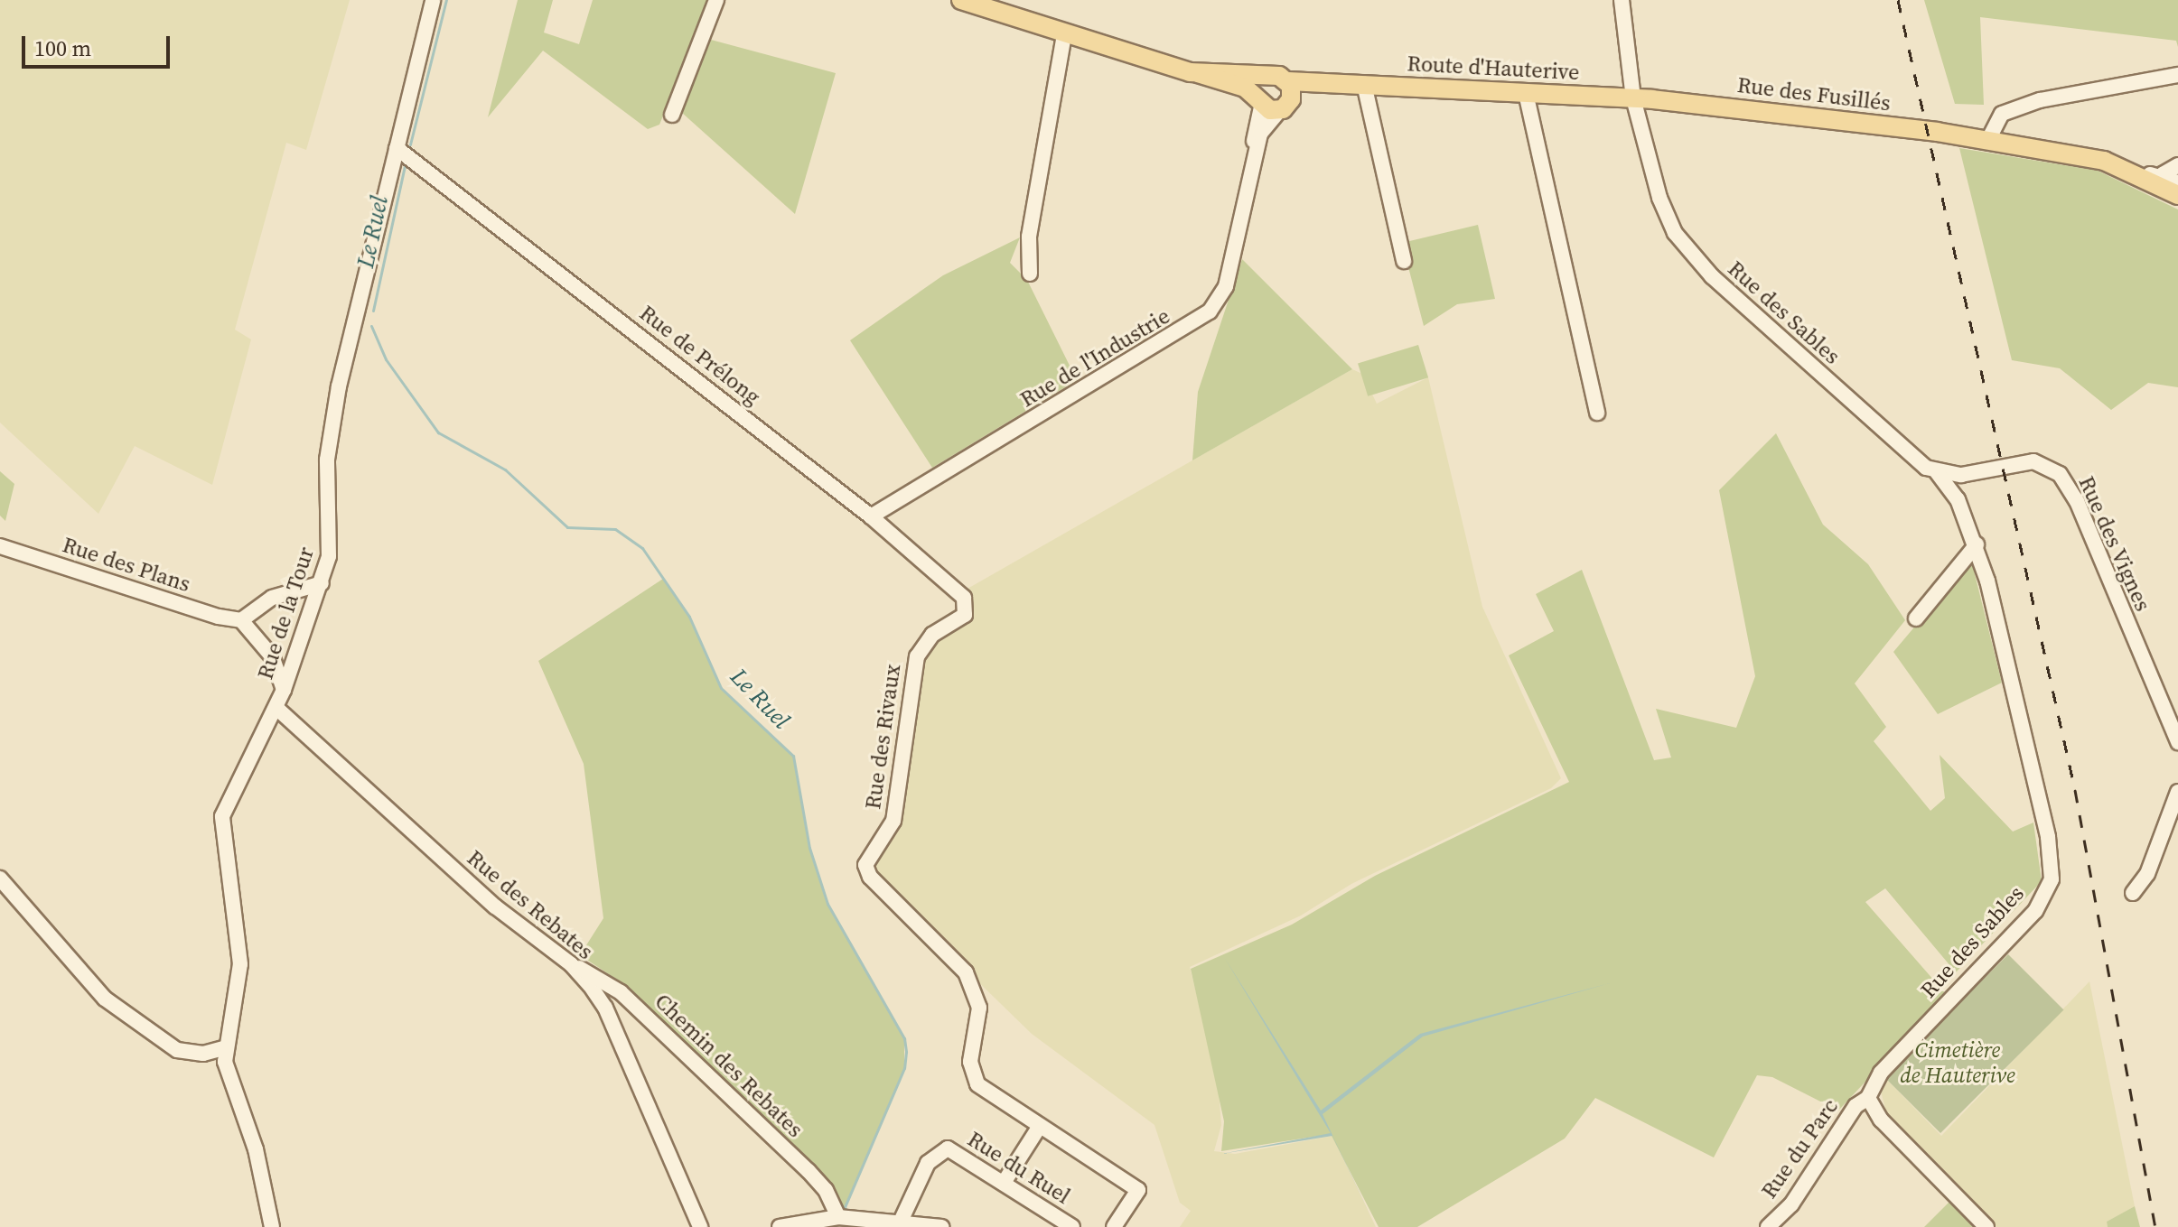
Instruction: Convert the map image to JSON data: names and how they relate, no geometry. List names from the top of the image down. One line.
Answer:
{"streets":{"main road":["Route d'Hauterive","Rue des Fusillés"],"street":["Rue des Sables","Rue de Prélong","Rue de l'Industrie","Rue des Vignes","Rue des Plans","Rue de la Tour","Rue des Rivaux","Rue des Rebates","Chemin des Rebates","Rue du Parc","Rue du Ruel"]},"crossings":[["Route d'Hauterive","Rue des Fusillés"],["Route d'Hauterive","Rue des Sables"],["Route d'Hauterive","Rue de l'Industrie"],["Rue des Fusillés","Rue des Sables"],["Rue des Sables","Rue des Vignes"],["Rue des Sables","Rue du Parc"],["Rue de Prélong","Rue de l'Industrie"],["Rue de Prélong","Rue de la Tour"],["Rue de Prélong","Rue des Rivaux"],["Rue de la Tour","Rue des Rebates"],["Rue des Rebates","Chemin des Rebates"]],"water":["Le Ruel"],"parks":["Cimetière de Hauterive"],"scale_bar":"100 m"}
